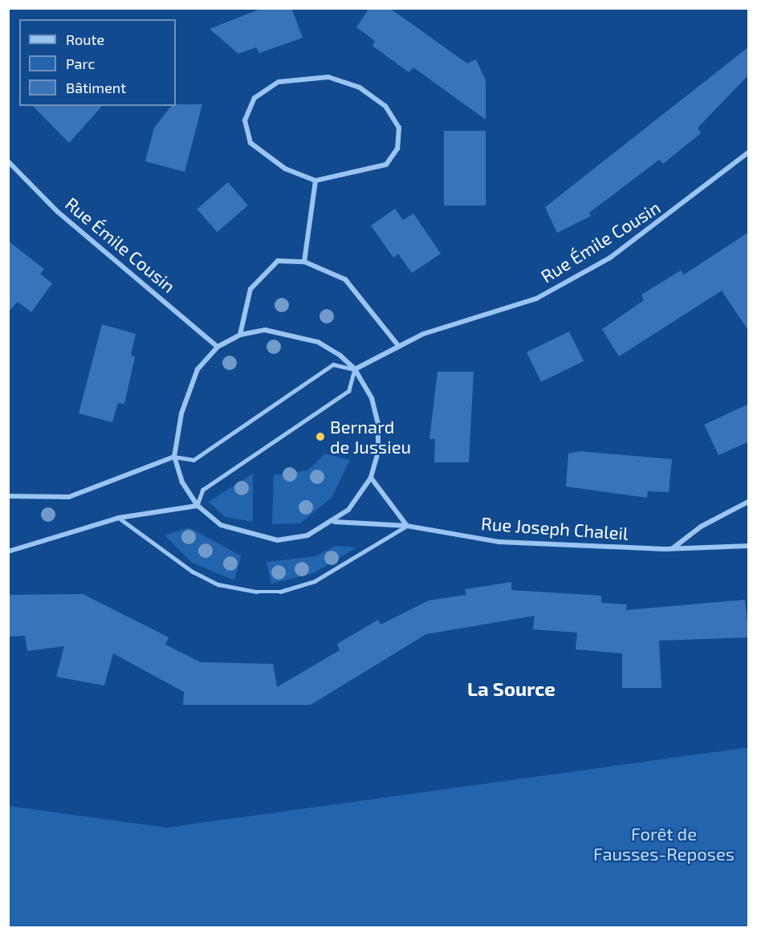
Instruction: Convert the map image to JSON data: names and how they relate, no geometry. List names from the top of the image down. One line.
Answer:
{"streets":{"street":["Rue Émile Cousin","Rue Joseph Chaleil"]},"districts":["La Source"],"parks":["Forêt de Fausses-Reposes"],"places":["Bernard de Jussieu"],"legend":["Route","Parc","Bâtiment"]}
